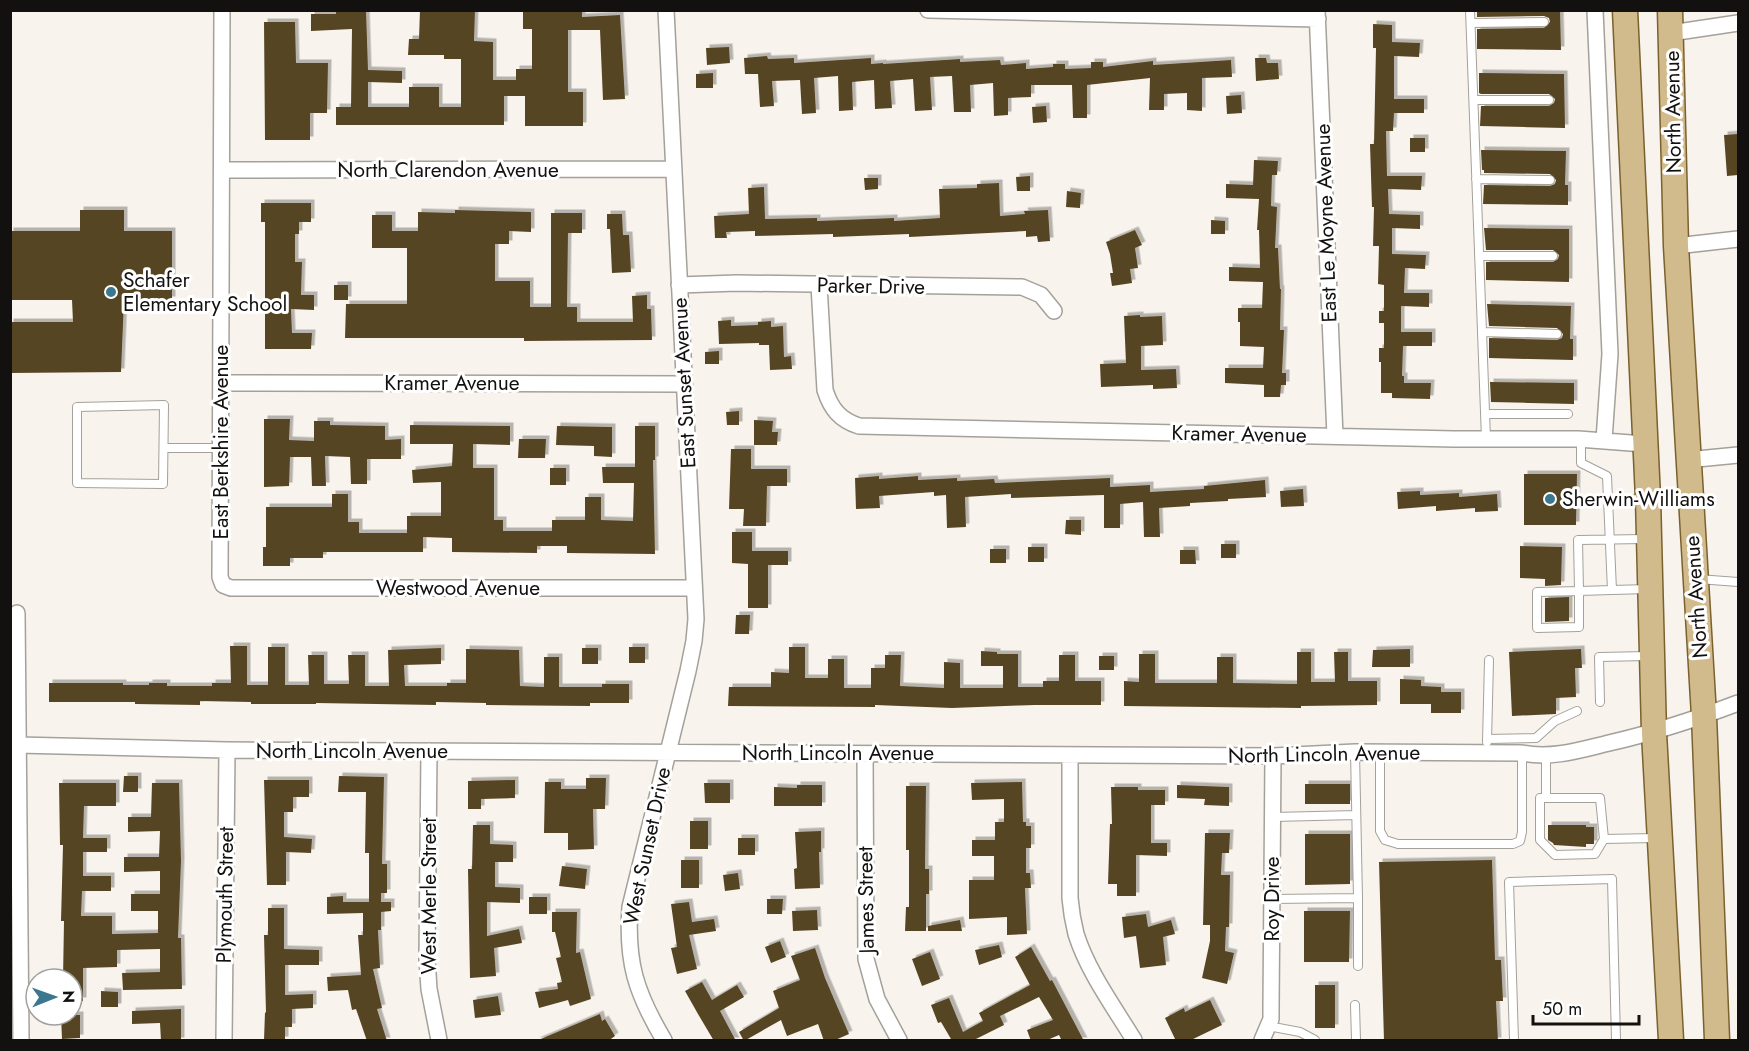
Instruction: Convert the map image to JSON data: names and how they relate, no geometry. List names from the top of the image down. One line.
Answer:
{"streets":{"main road":["North Avenue"],"street":["North Clarendon Avenue","East Le Moyne Avenue","Parker Drive","Kramer Avenue","East Sunset Avenue","East Berkshire Avenue","Westwood Avenue","North Lincoln Avenue","West Sunset Drive","Plymouth Street","West Merle Street","Roy Drive","James Street"]},"crossings":[["North Avenue","Kramer Avenue"],["North Avenue","North Lincoln Avenue"],["North Clarendon Avenue","East Sunset Avenue"],["North Clarendon Avenue","East Berkshire Avenue"],["East Le Moyne Avenue","Kramer Avenue"],["Parker Drive","Kramer Avenue"],["Parker Drive","East Sunset Avenue"],["Kramer Avenue","East Sunset Avenue"],["Kramer Avenue","East Berkshire Avenue"],["East Sunset Avenue","Westwood Avenue"],["East Sunset Avenue","North Lincoln Avenue"],["East Sunset Avenue","West Sunset Drive"],["East Berkshire Avenue","Westwood Avenue"],["North Lincoln Avenue","West Sunset Drive"],["North Lincoln Avenue","Plymouth Street"],["North Lincoln Avenue","West Merle Street"],["North Lincoln Avenue","Roy Drive"],["North Lincoln Avenue","James Street"]],"places":["Schafer Elementary School","Sherwin-Williams"],"scale_bar":"50 m","north":"right"}
